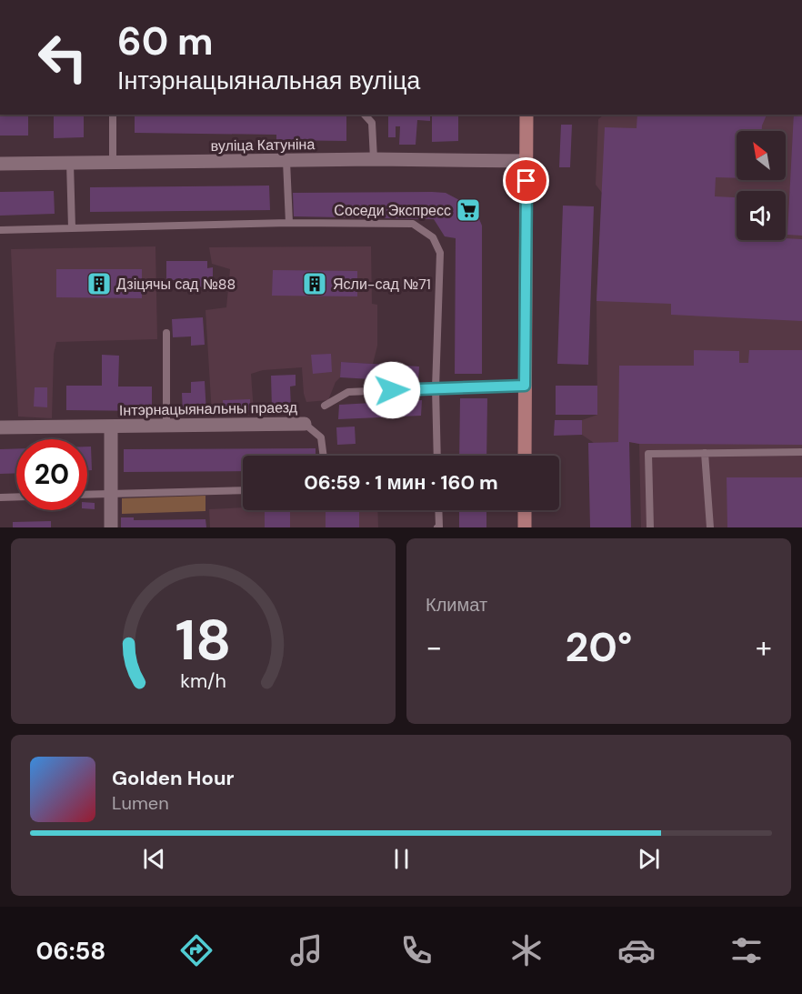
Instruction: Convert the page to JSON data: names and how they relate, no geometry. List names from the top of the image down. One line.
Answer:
{"streets":{"street":["вуліца Катуніна","Інтэрнацыянальны праезд"]},"places":{"supermarket":["Соседи Экспресс"],"building":["Дзіцячы сад №88","Ясли-сад №71"]},"north":"top left","page":{"turn":["60 m","Інтэрнацыянальная вуліца"],"limit":"20","trip":"06:59 · 1 мин · 160 m","tile":"Климат","heat":["−","20°","+"],"song":["Golden Hour","Lumen"],"tabs":"06:58","gauge":["18","km/h"]}}
